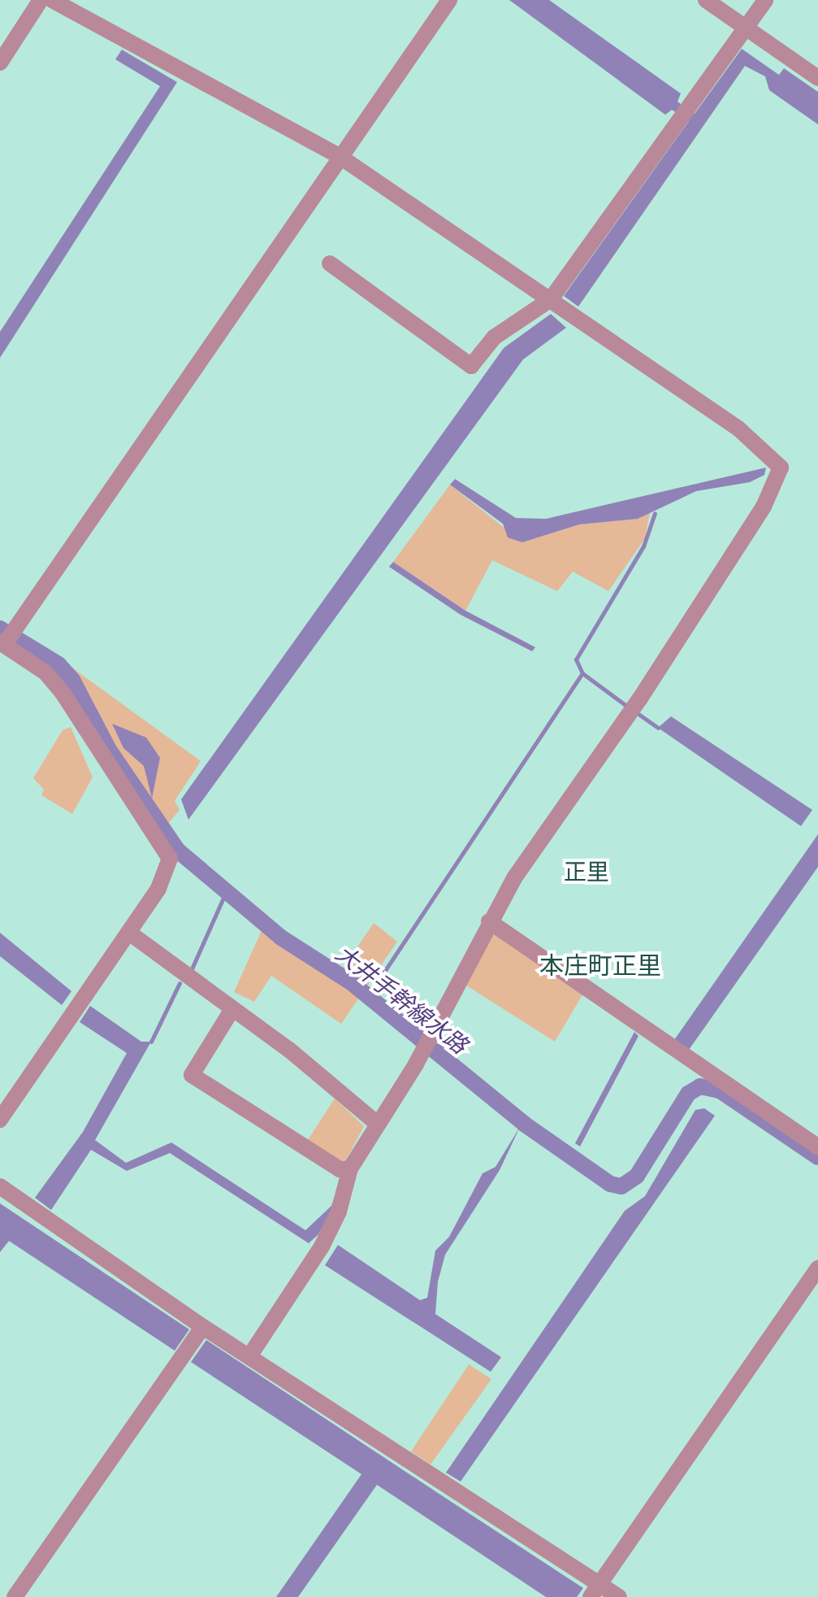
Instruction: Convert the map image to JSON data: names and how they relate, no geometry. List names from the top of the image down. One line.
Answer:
{"districts":["正里","本庄町正里"],"water":["大井手幹線水路"]}
